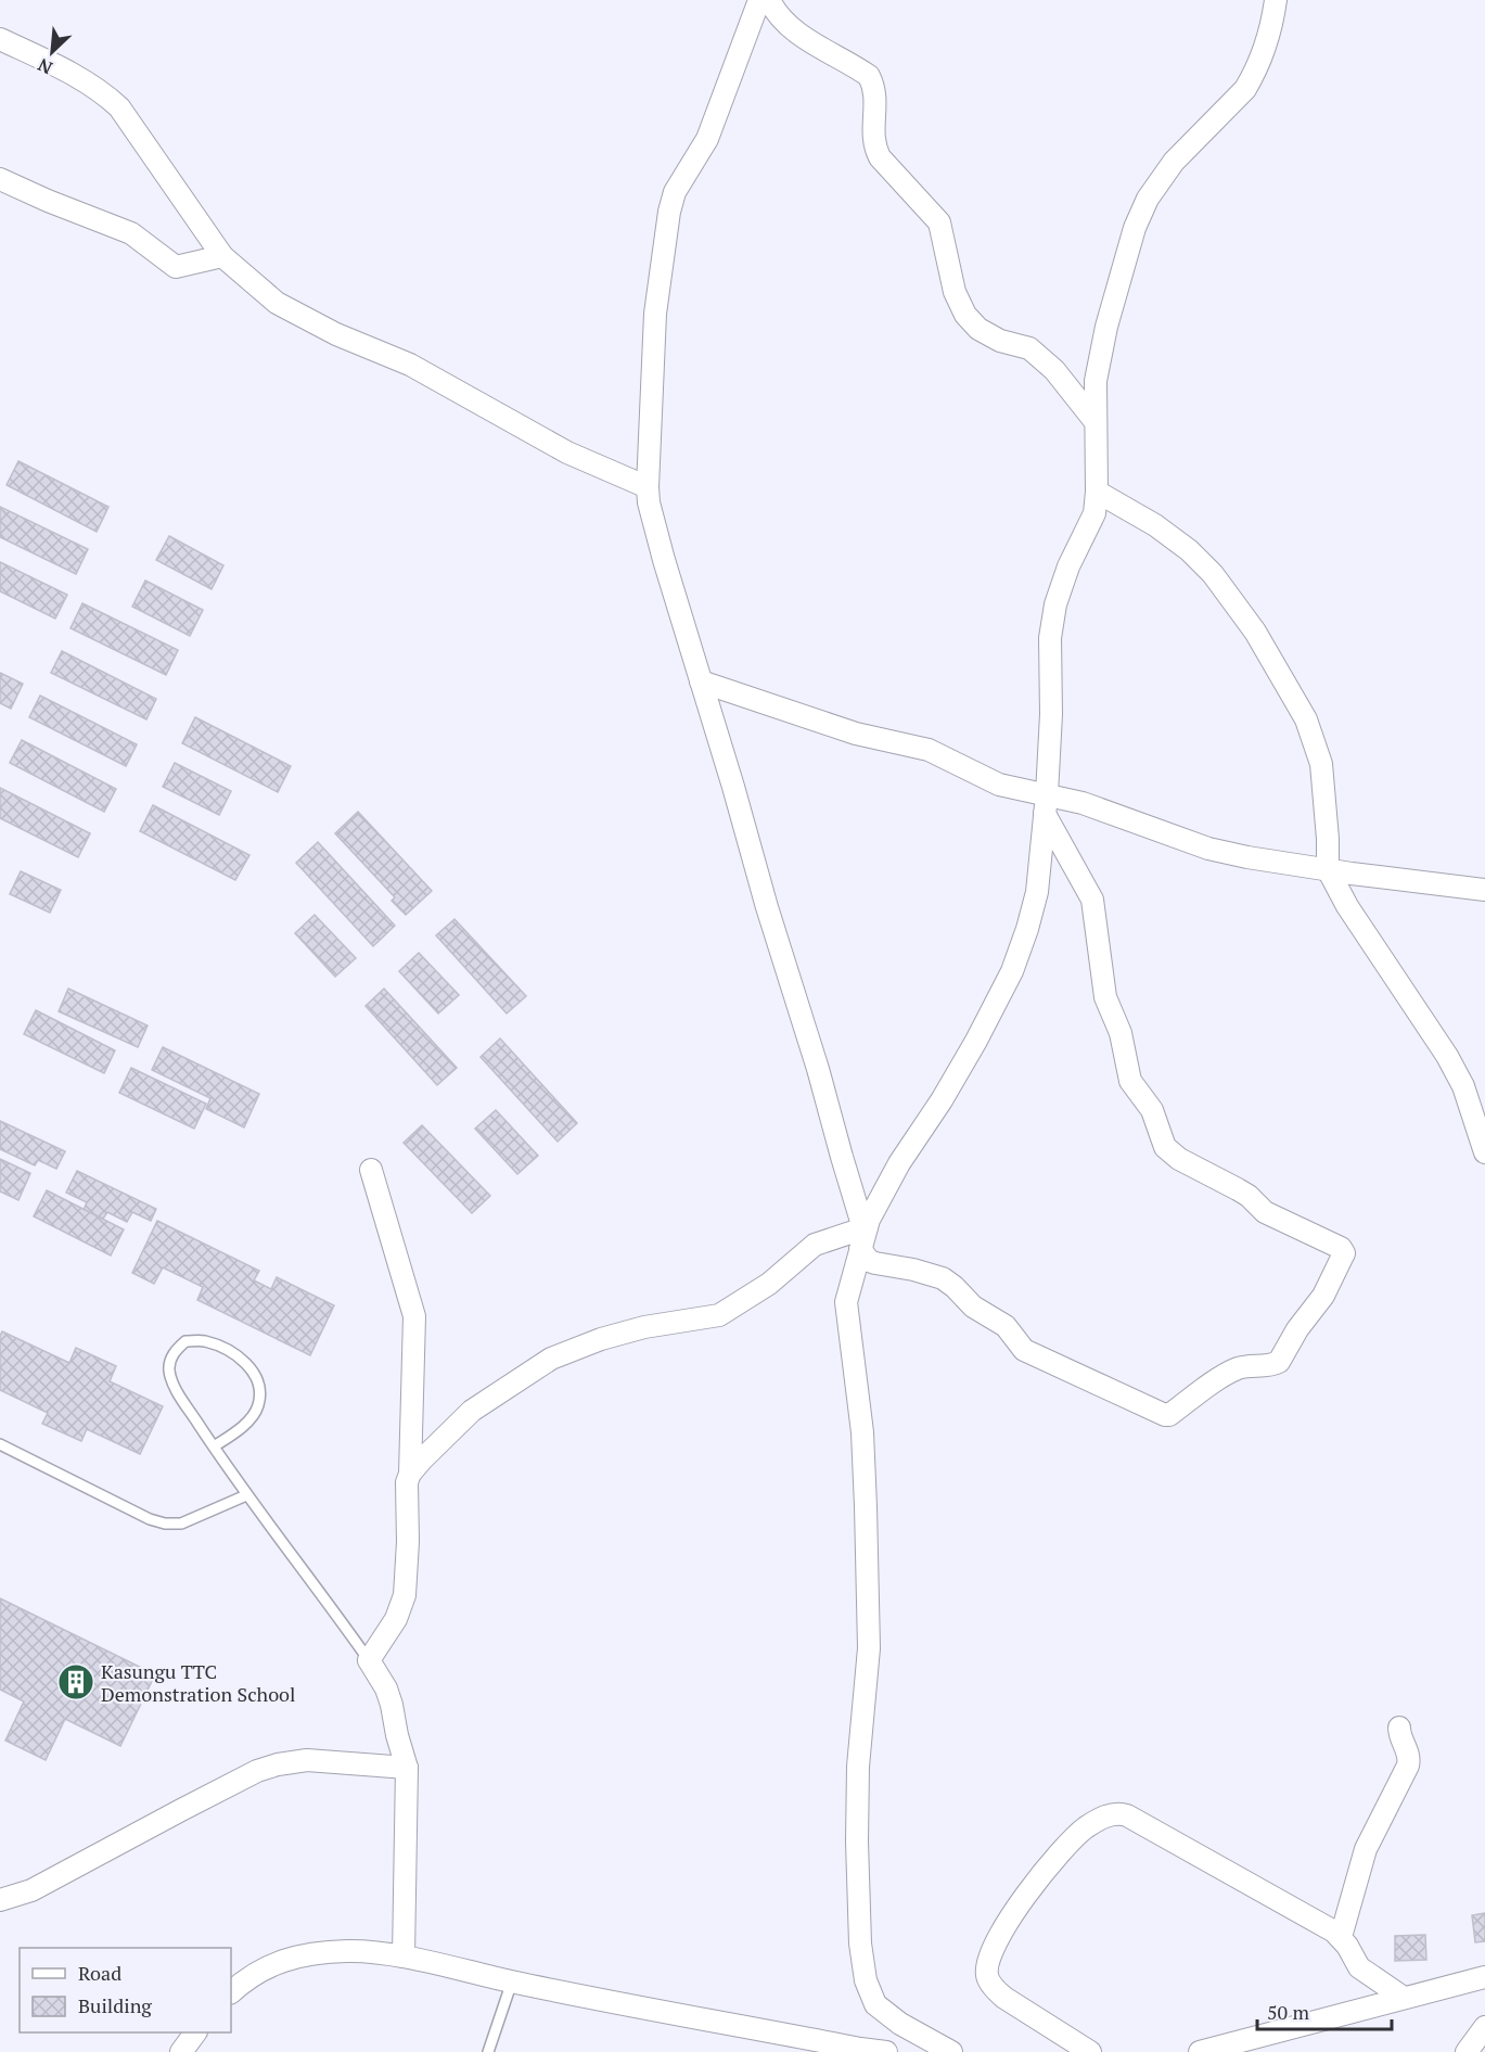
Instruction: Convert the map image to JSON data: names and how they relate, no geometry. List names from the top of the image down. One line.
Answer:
{"places":{"building":["Kasungu TTC Demonstration School"]},"legend":["Road","Building"],"scale_bar":"50 m","north":"bottom left"}
